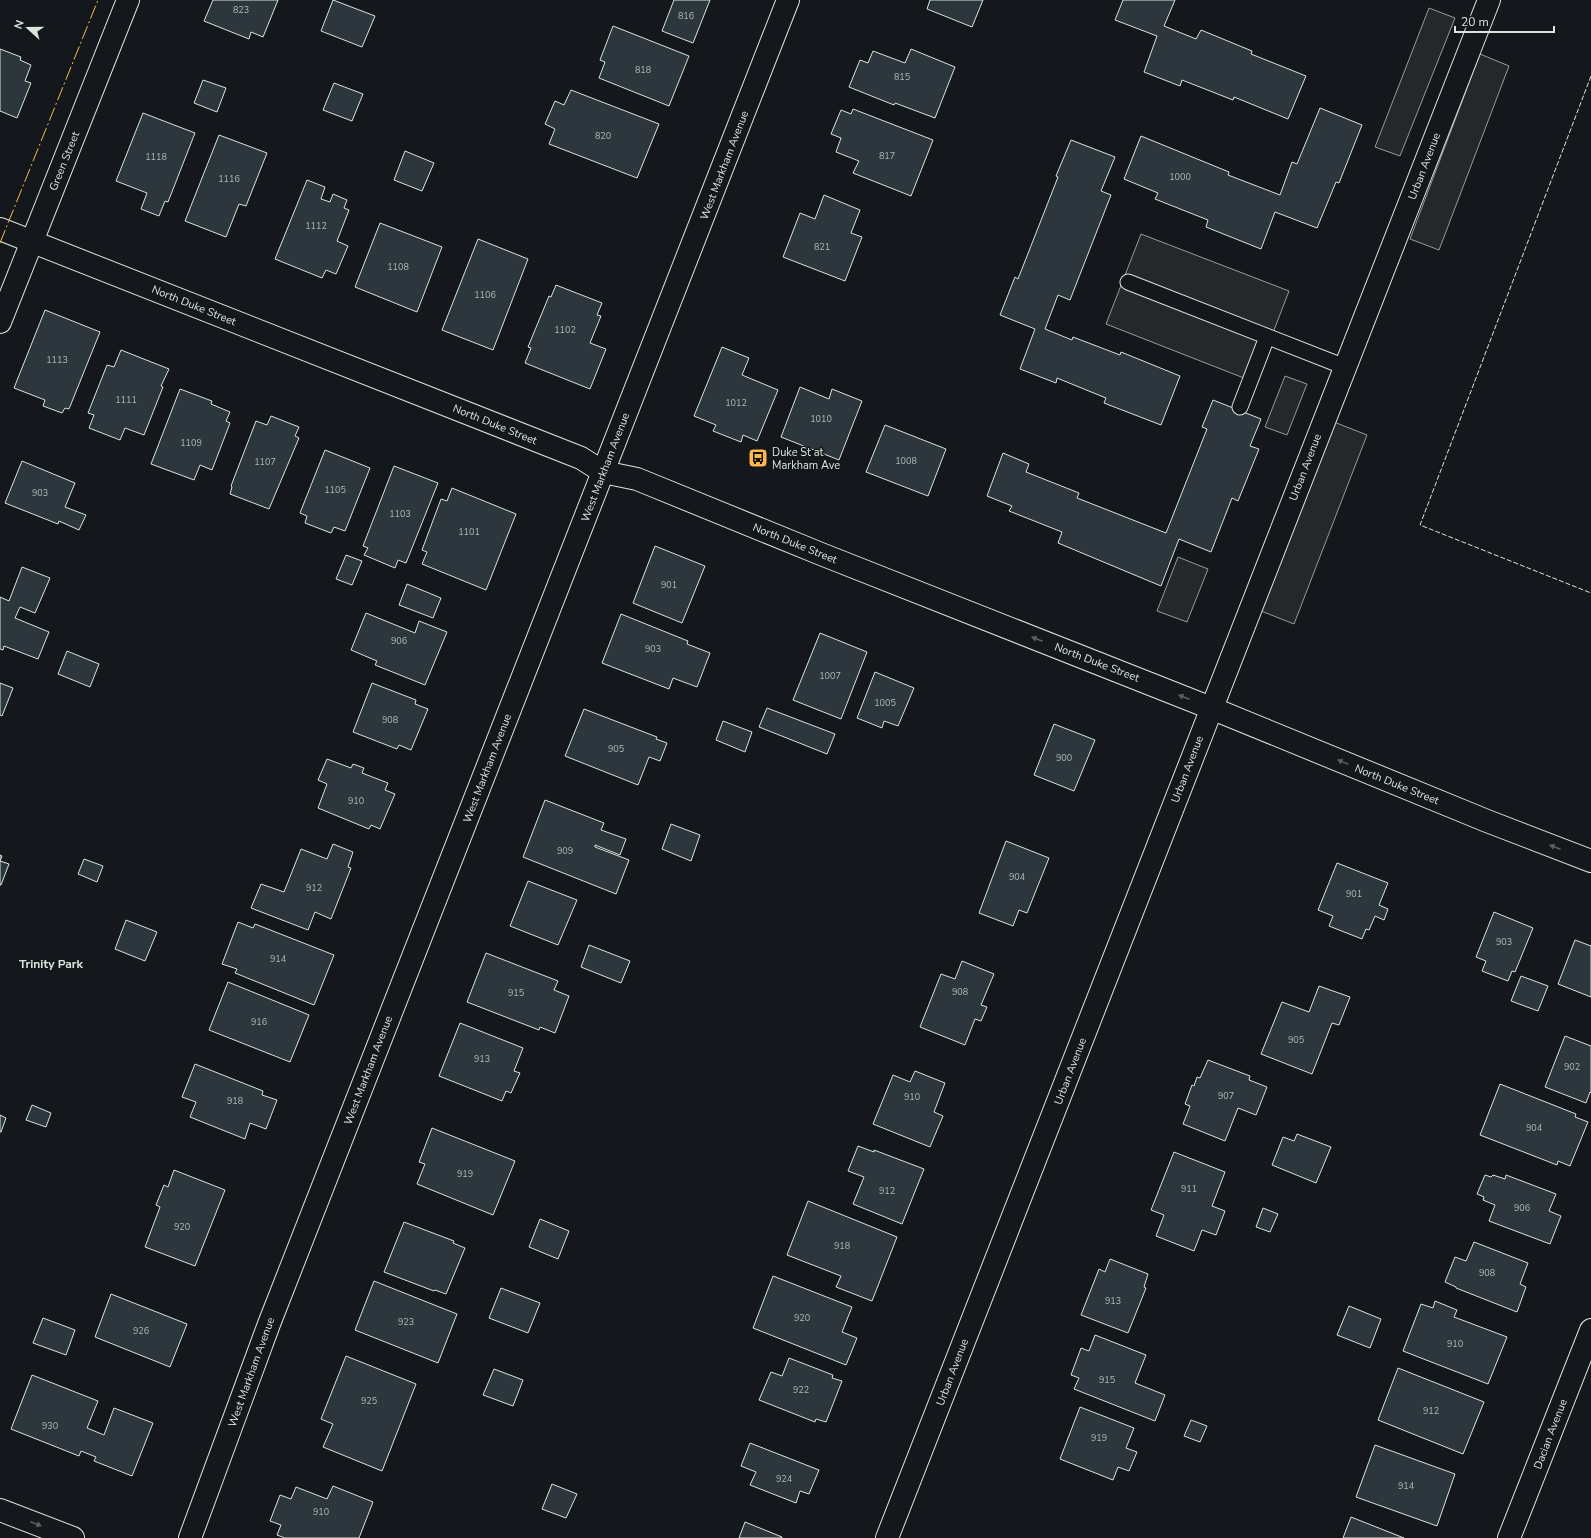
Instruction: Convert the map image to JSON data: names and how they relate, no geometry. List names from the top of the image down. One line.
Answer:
{"streets":{"street":["Green Street","West Markham Avenue","Urban Avenue","North Duke Street","Dacian Avenue"]},"crossings":[["Green Street","North Duke Street"],["West Markham Avenue","North Duke Street"],["Urban Avenue","North Duke Street"]],"one_way":["North Duke Street"],"districts":["Trinity Park"],"places":{"bus stop":["Duke St at Markham Ave"]},"house_numbers":["823","816","818","815","820","817","1118","1000","1116","1112","821","1108","1106","1102","1113","1111","1012","1010","1109","1008","1107","1105","903","1103","1101","901","906","903","1007","1005","908","905","900","910","909","904","912","901","903","914","908","915","916","905","913","902","907","910","918","904","919","911","912","906","920","918","908","913","920","923","926","910","915","922","925","912","930","919","924","914","910"],"scale_bar":"20 m","north":"left"}
